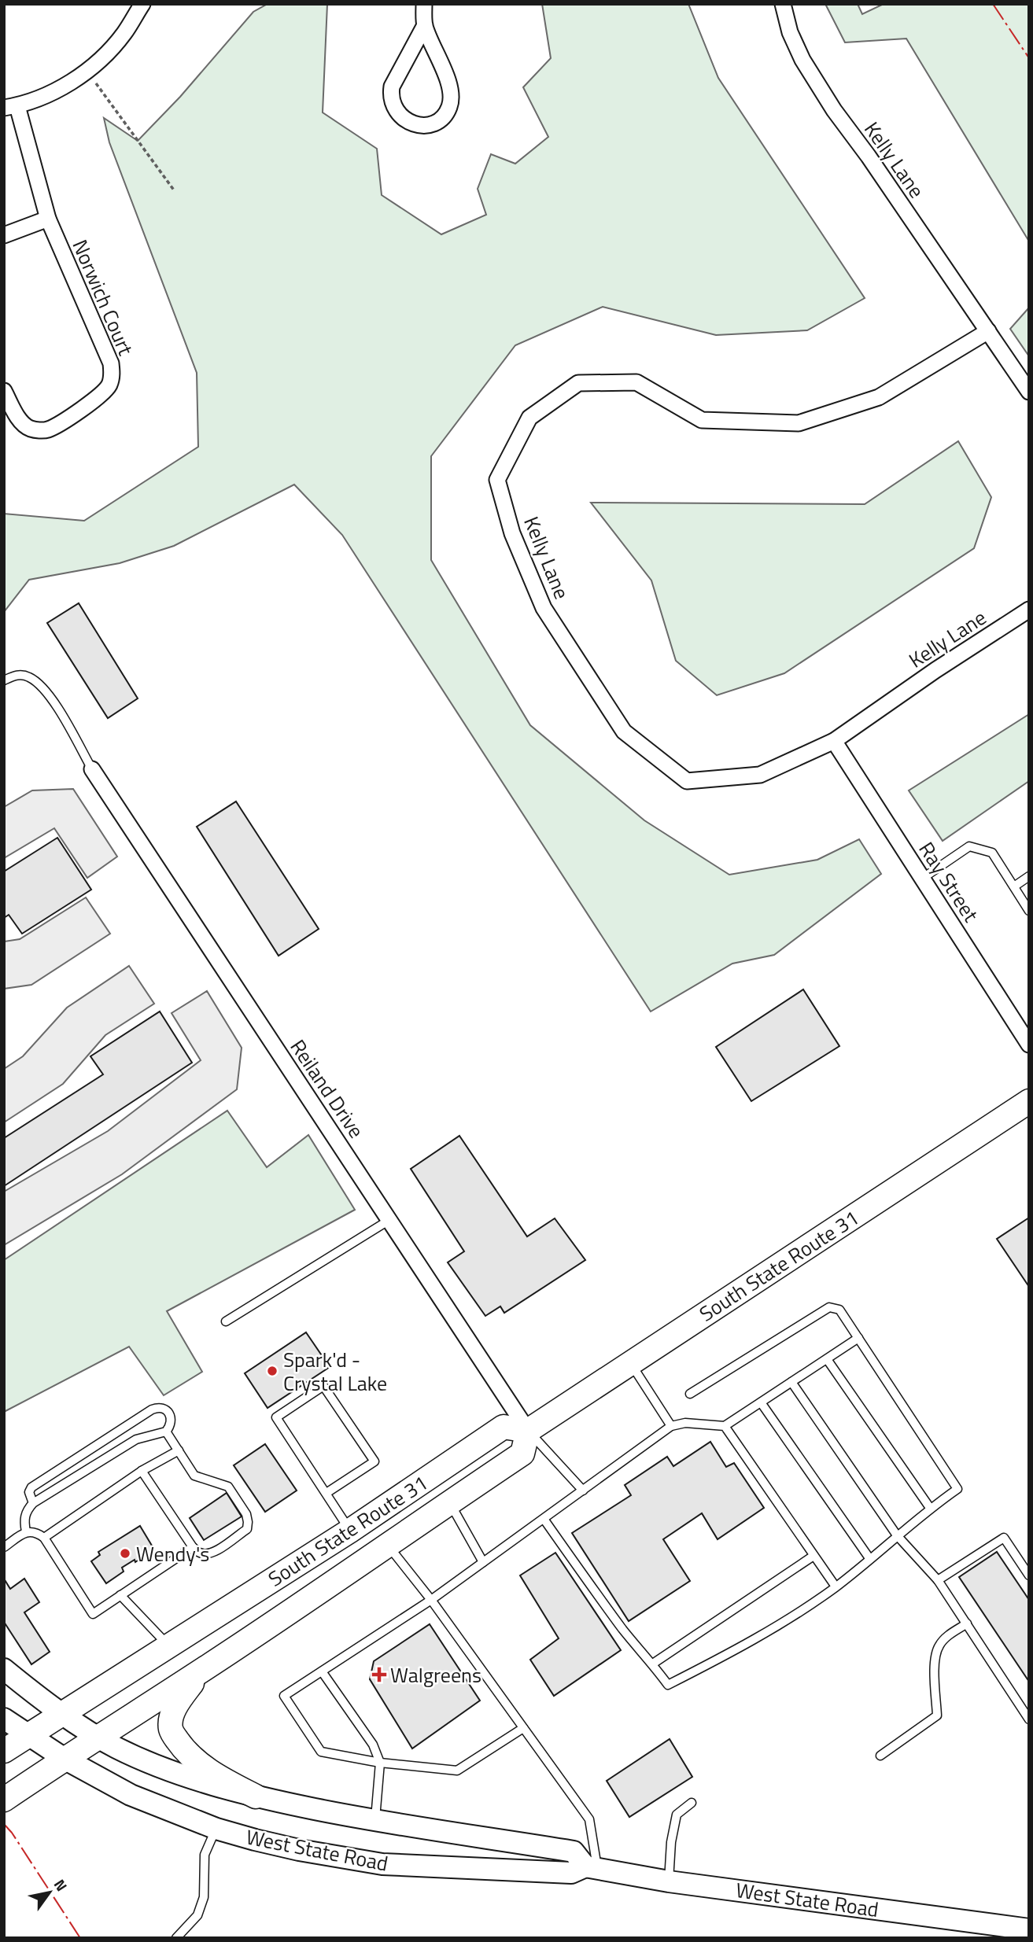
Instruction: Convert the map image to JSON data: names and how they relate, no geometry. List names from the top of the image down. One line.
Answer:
{"streets":{"main road":["South State Route 31","West State Road"],"street":["Kelly Lane","Norwich Court","Ray Street","Reiland Drive"]},"crossings":[["Kelly Lane","Ray Street"],["Reiland Drive","South State Route 31"],["South State Route 31","West State Road"]],"places":{"other":["Spark'd - Crystal Lake","Wendy's"],"health":["Walgreens"]},"north":"top right"}
